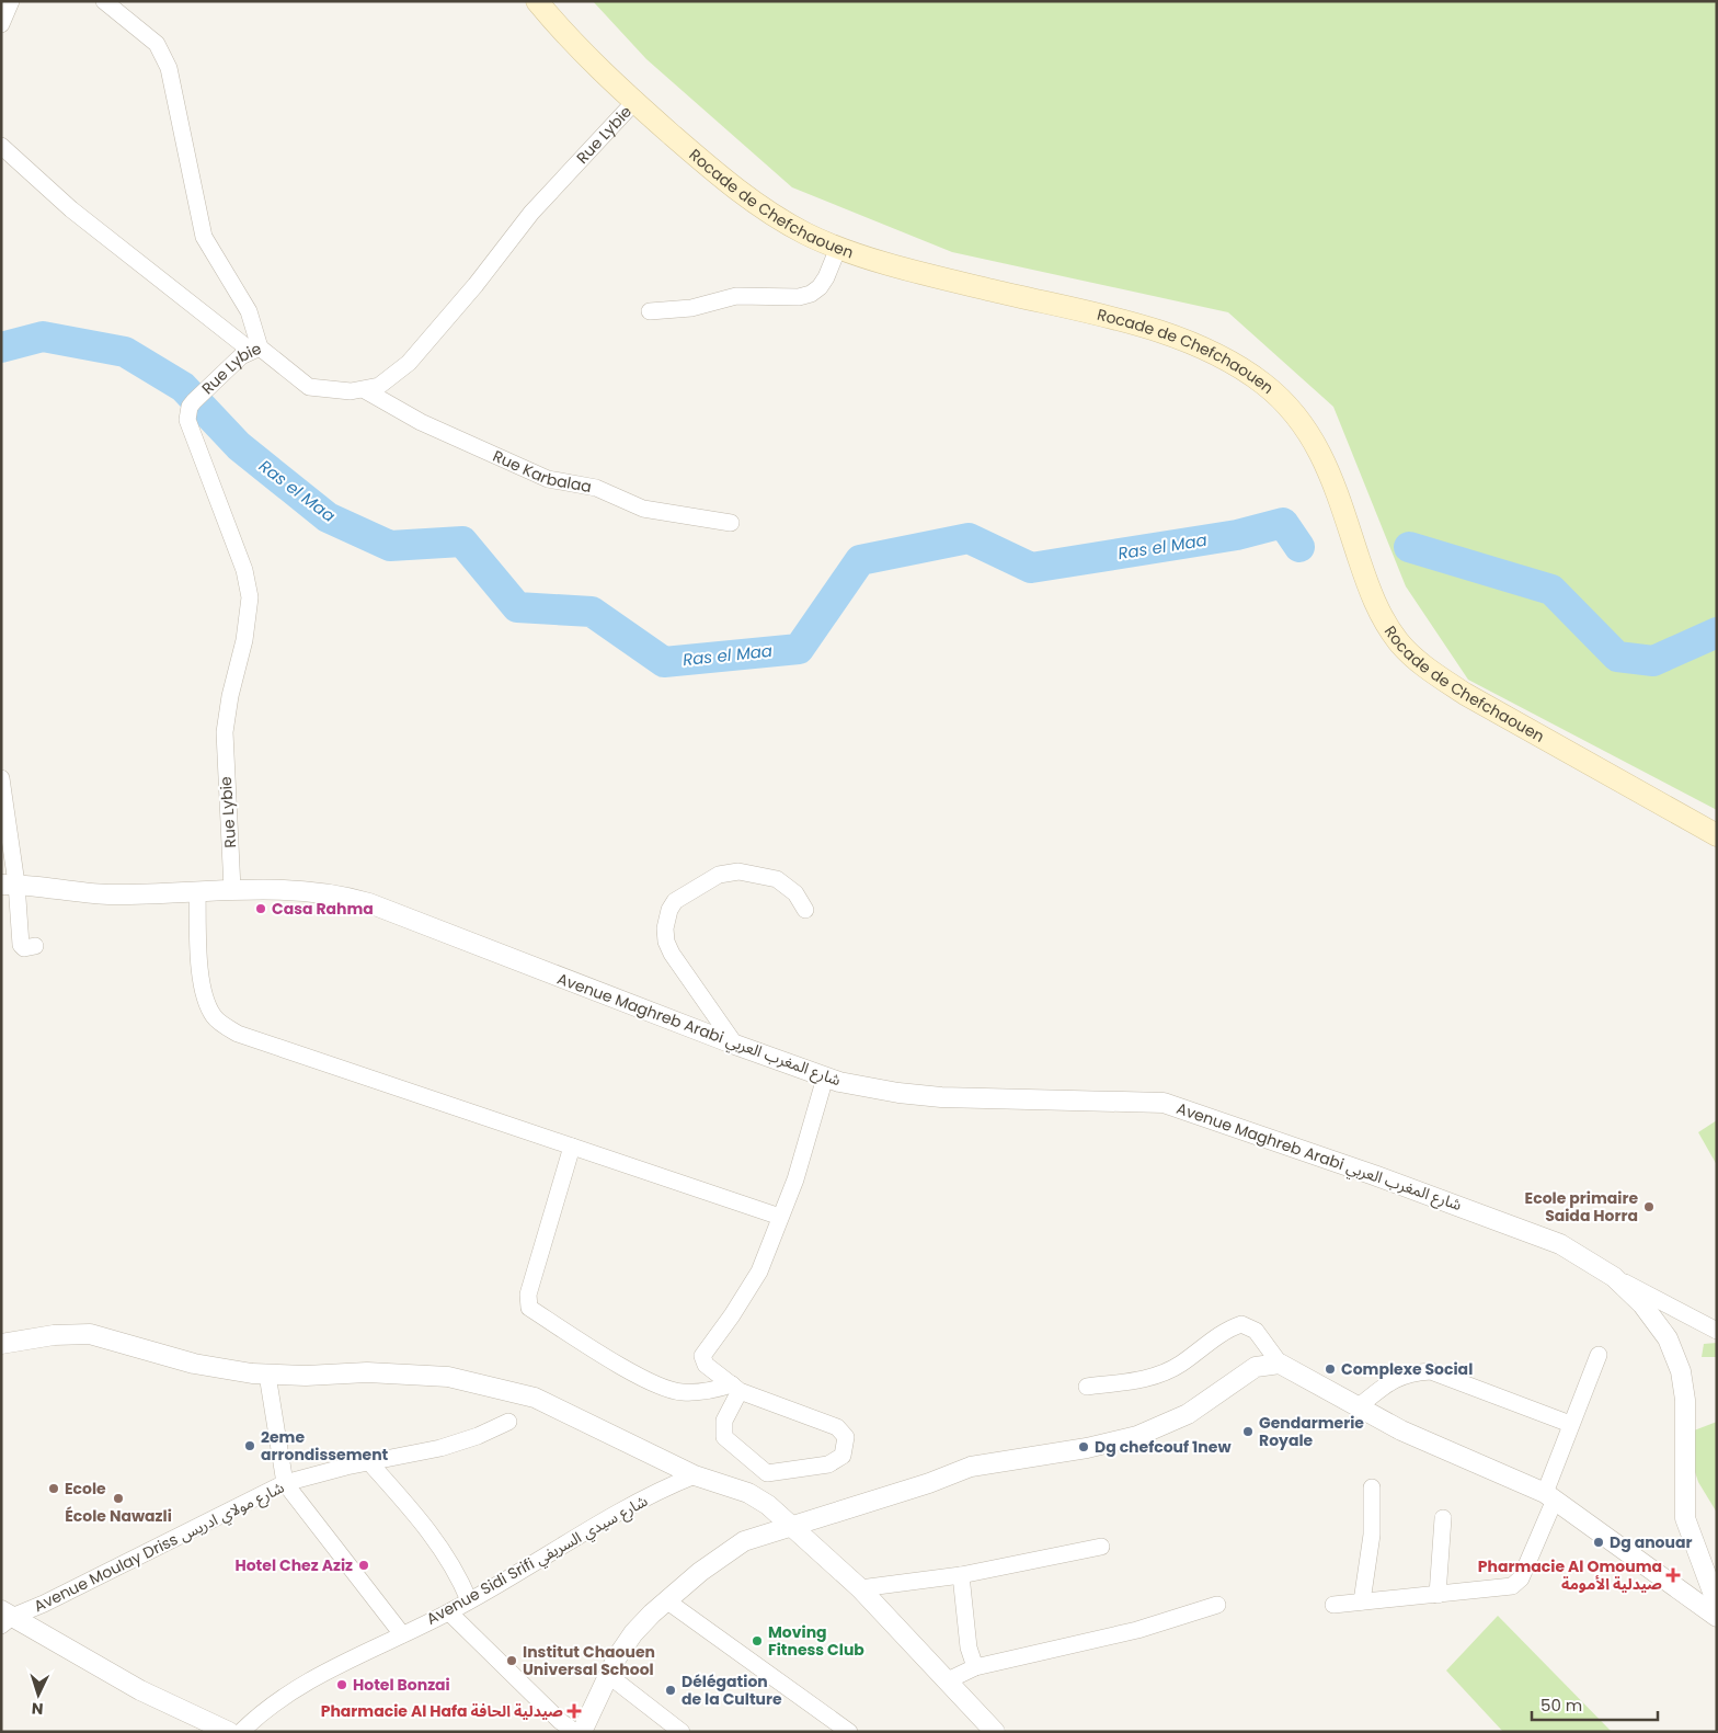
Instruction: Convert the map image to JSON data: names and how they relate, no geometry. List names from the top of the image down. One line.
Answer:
{"streets":{"main road":["Rocade de Chefchaouen"],"street":["Rue Lybie","Rue Karbalaa","Avenue Maghreb Arabi شارع المغرب العربي","Avenue Moulay Driss شارع مولاي ادريس","Avenue Sidi Srifi شارع سيدي السريفي"]},"crossings":[["Rue Lybie","Rocade de Chefchaouen"],["Rue Lybie","Rue Karbalaa"],["Rue Lybie","Avenue Maghreb Arabi شارع المغرب العربي"]],"water":["Ras el Maa"],"places":{"other":["Casa Rahma","Ecole primaire Saida Horra","Complexe Social","Gendarmerie Royale","2eme arrondissement","Dg chefcouf 1new","Ecole","École Nawazli","Dg anouar","Hotel Chez Aziz","Moving Fitness Club","Institut Chaouen Universal School","Hotel Bonzai","Délégation de la Culture"],"health":["Pharmacie Al Omouma صيدلية الأمومة","Pharmacie Al Hafa صيدلية الحافة"]},"scale_bar":"50 m","north":"bottom"}
